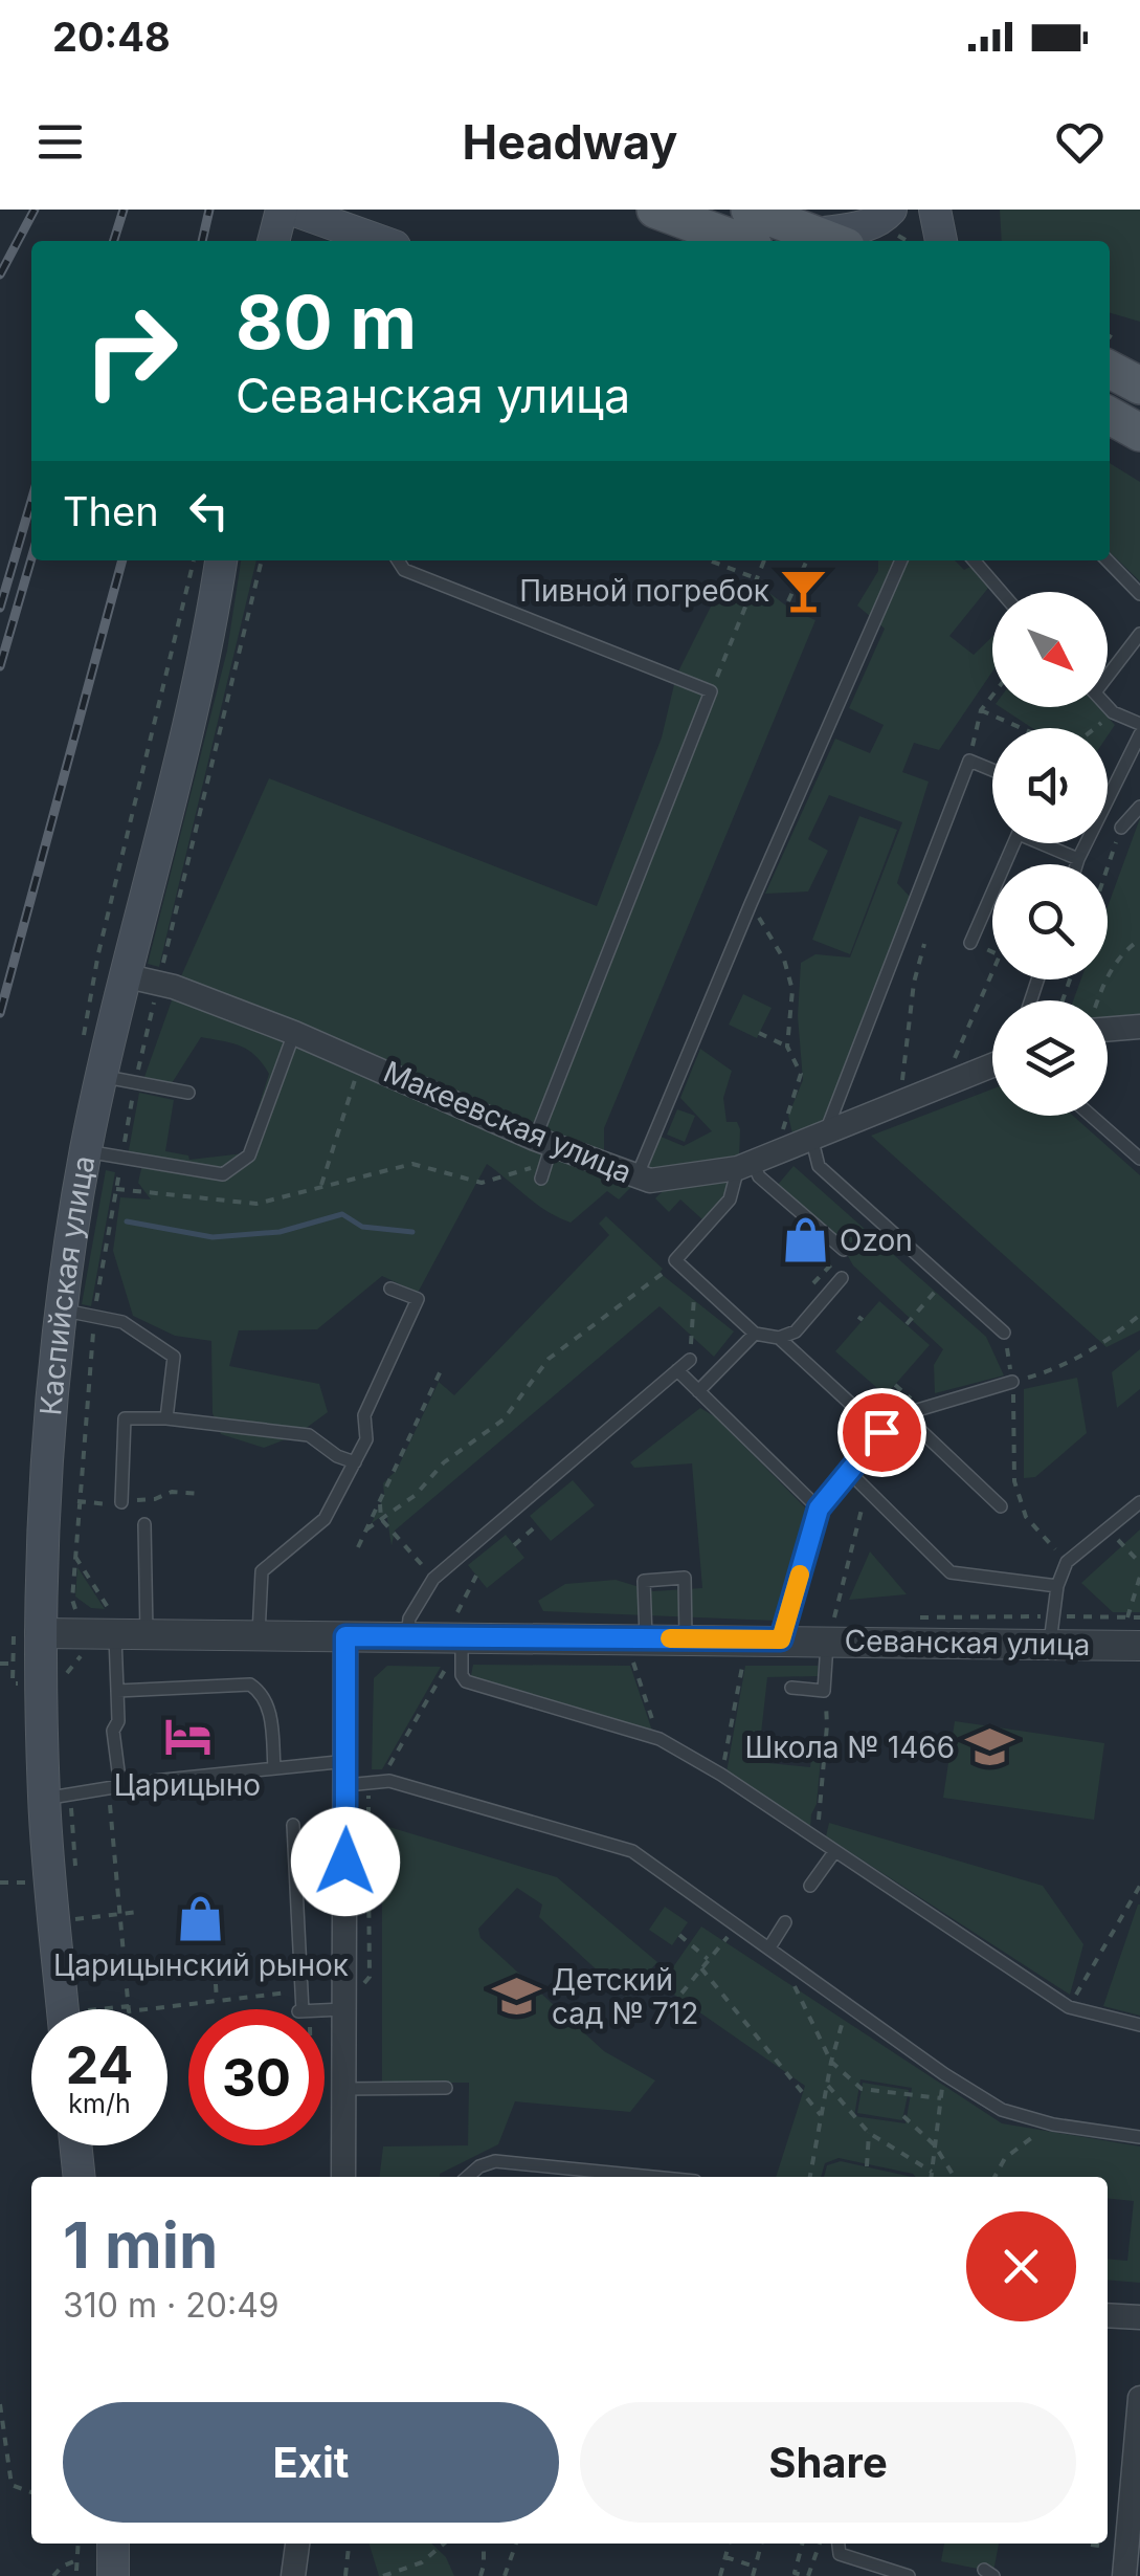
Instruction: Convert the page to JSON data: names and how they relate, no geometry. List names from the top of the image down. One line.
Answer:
{"streets":{"main road":["Каспийская улица"],"street":["Макеевская улица","Севанская улица"]},"crossings":[["Макеевская улица","Каспийская улица"],["Каспийская улица","Севанская улица"]],"places":{"bar":["Пивной погребок"],"shop":["Ozon","Царицынский рынок"],"hotel":["Царицыно"],"school or university":["Школа № 1466","Детский сад № 712"]},"north":"bottom right","page":{"status":"20:48","header":"Headway","turn":["80 m","Севанская улица"],"then":"Then","speed":"24 km/h","limit":"30","heading":["1 min","310 m · 20:49"],"buttons":["Exit","Share"]}}
